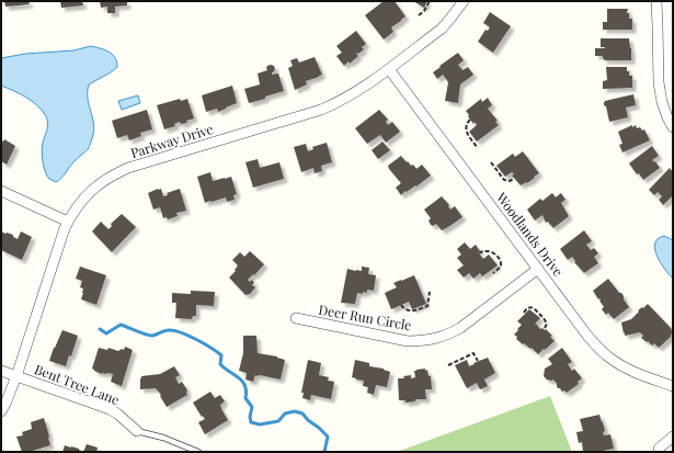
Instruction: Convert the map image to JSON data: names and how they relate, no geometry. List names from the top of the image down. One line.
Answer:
{"streets":{"street":["Parkway Drive","Woodlands Drive","Deer Run Circle","Bent Tree Lane"]},"crossings":[["Parkway Drive","Woodlands Drive"],["Parkway Drive","Bent Tree Lane"],["Woodlands Drive","Deer Run Circle"]]}
